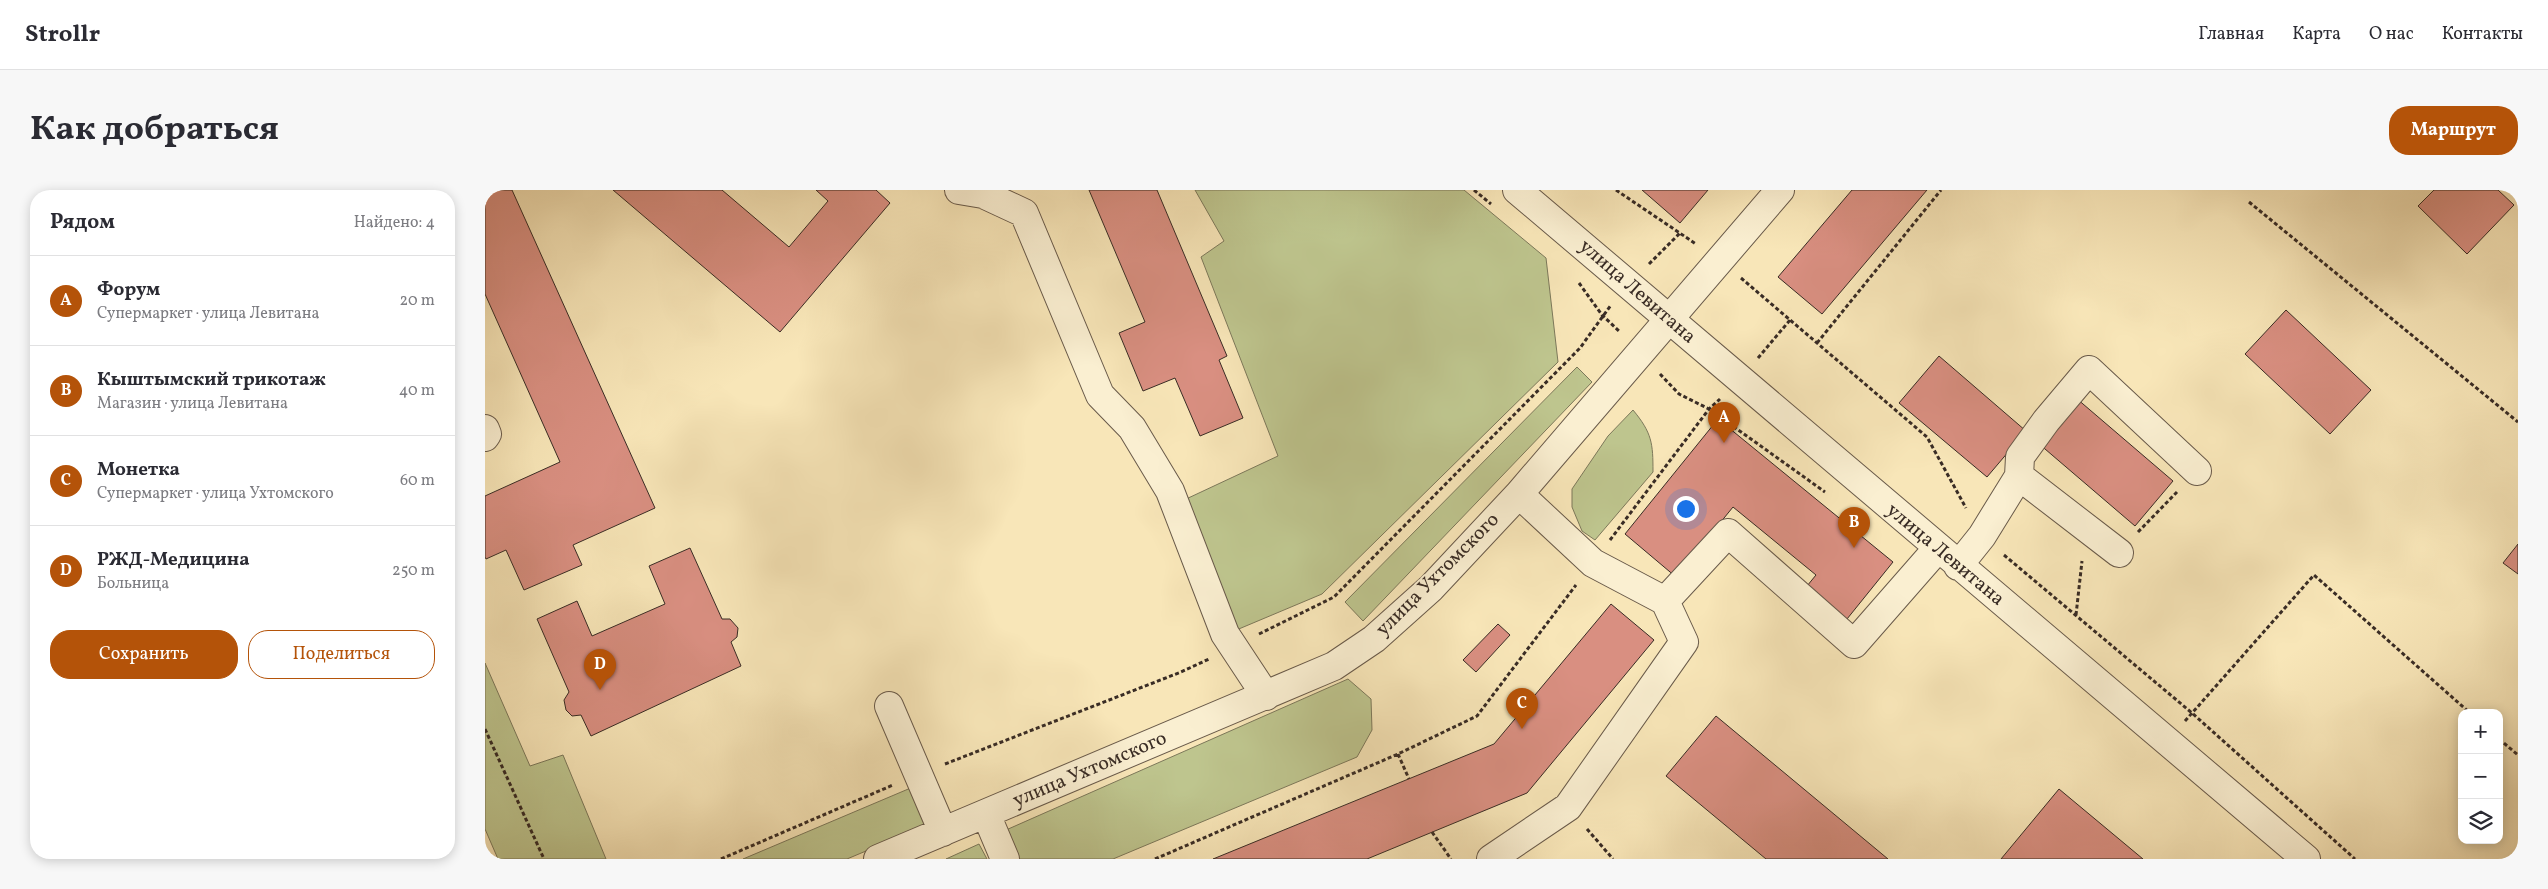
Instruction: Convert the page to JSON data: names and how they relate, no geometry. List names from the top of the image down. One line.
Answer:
{"streets":{"street":["улица Левитана","улица Ухтомского"]},"crossings":[["улица Левитана","улица Ухтомского"]],"page":{"header":"Strollr","nav":["Главная","Карта","О нас","Контакты"],"title":"Как добраться","buttons":["Маршрут",["Сохранить","Поделиться"]],"heading":["Рядом","Найдено: 4"],"list":[{"mark":"A","name":"Форум","note":"Супермаркет · улица Левитана","value":"20 m"},{"mark":"B","name":"Кыштымский трикотаж","note":"Магазин · улица Левитана","value":"40 m"},{"mark":"C","name":"Монетка","note":"Супермаркет · улица Ухтомского","value":"60 m"},{"mark":"D","name":"РЖД-Медицина","note":"Больница","value":"250 m"}],"pins":["A","B","D","C"],"map_buttons":["+","−"]}}
